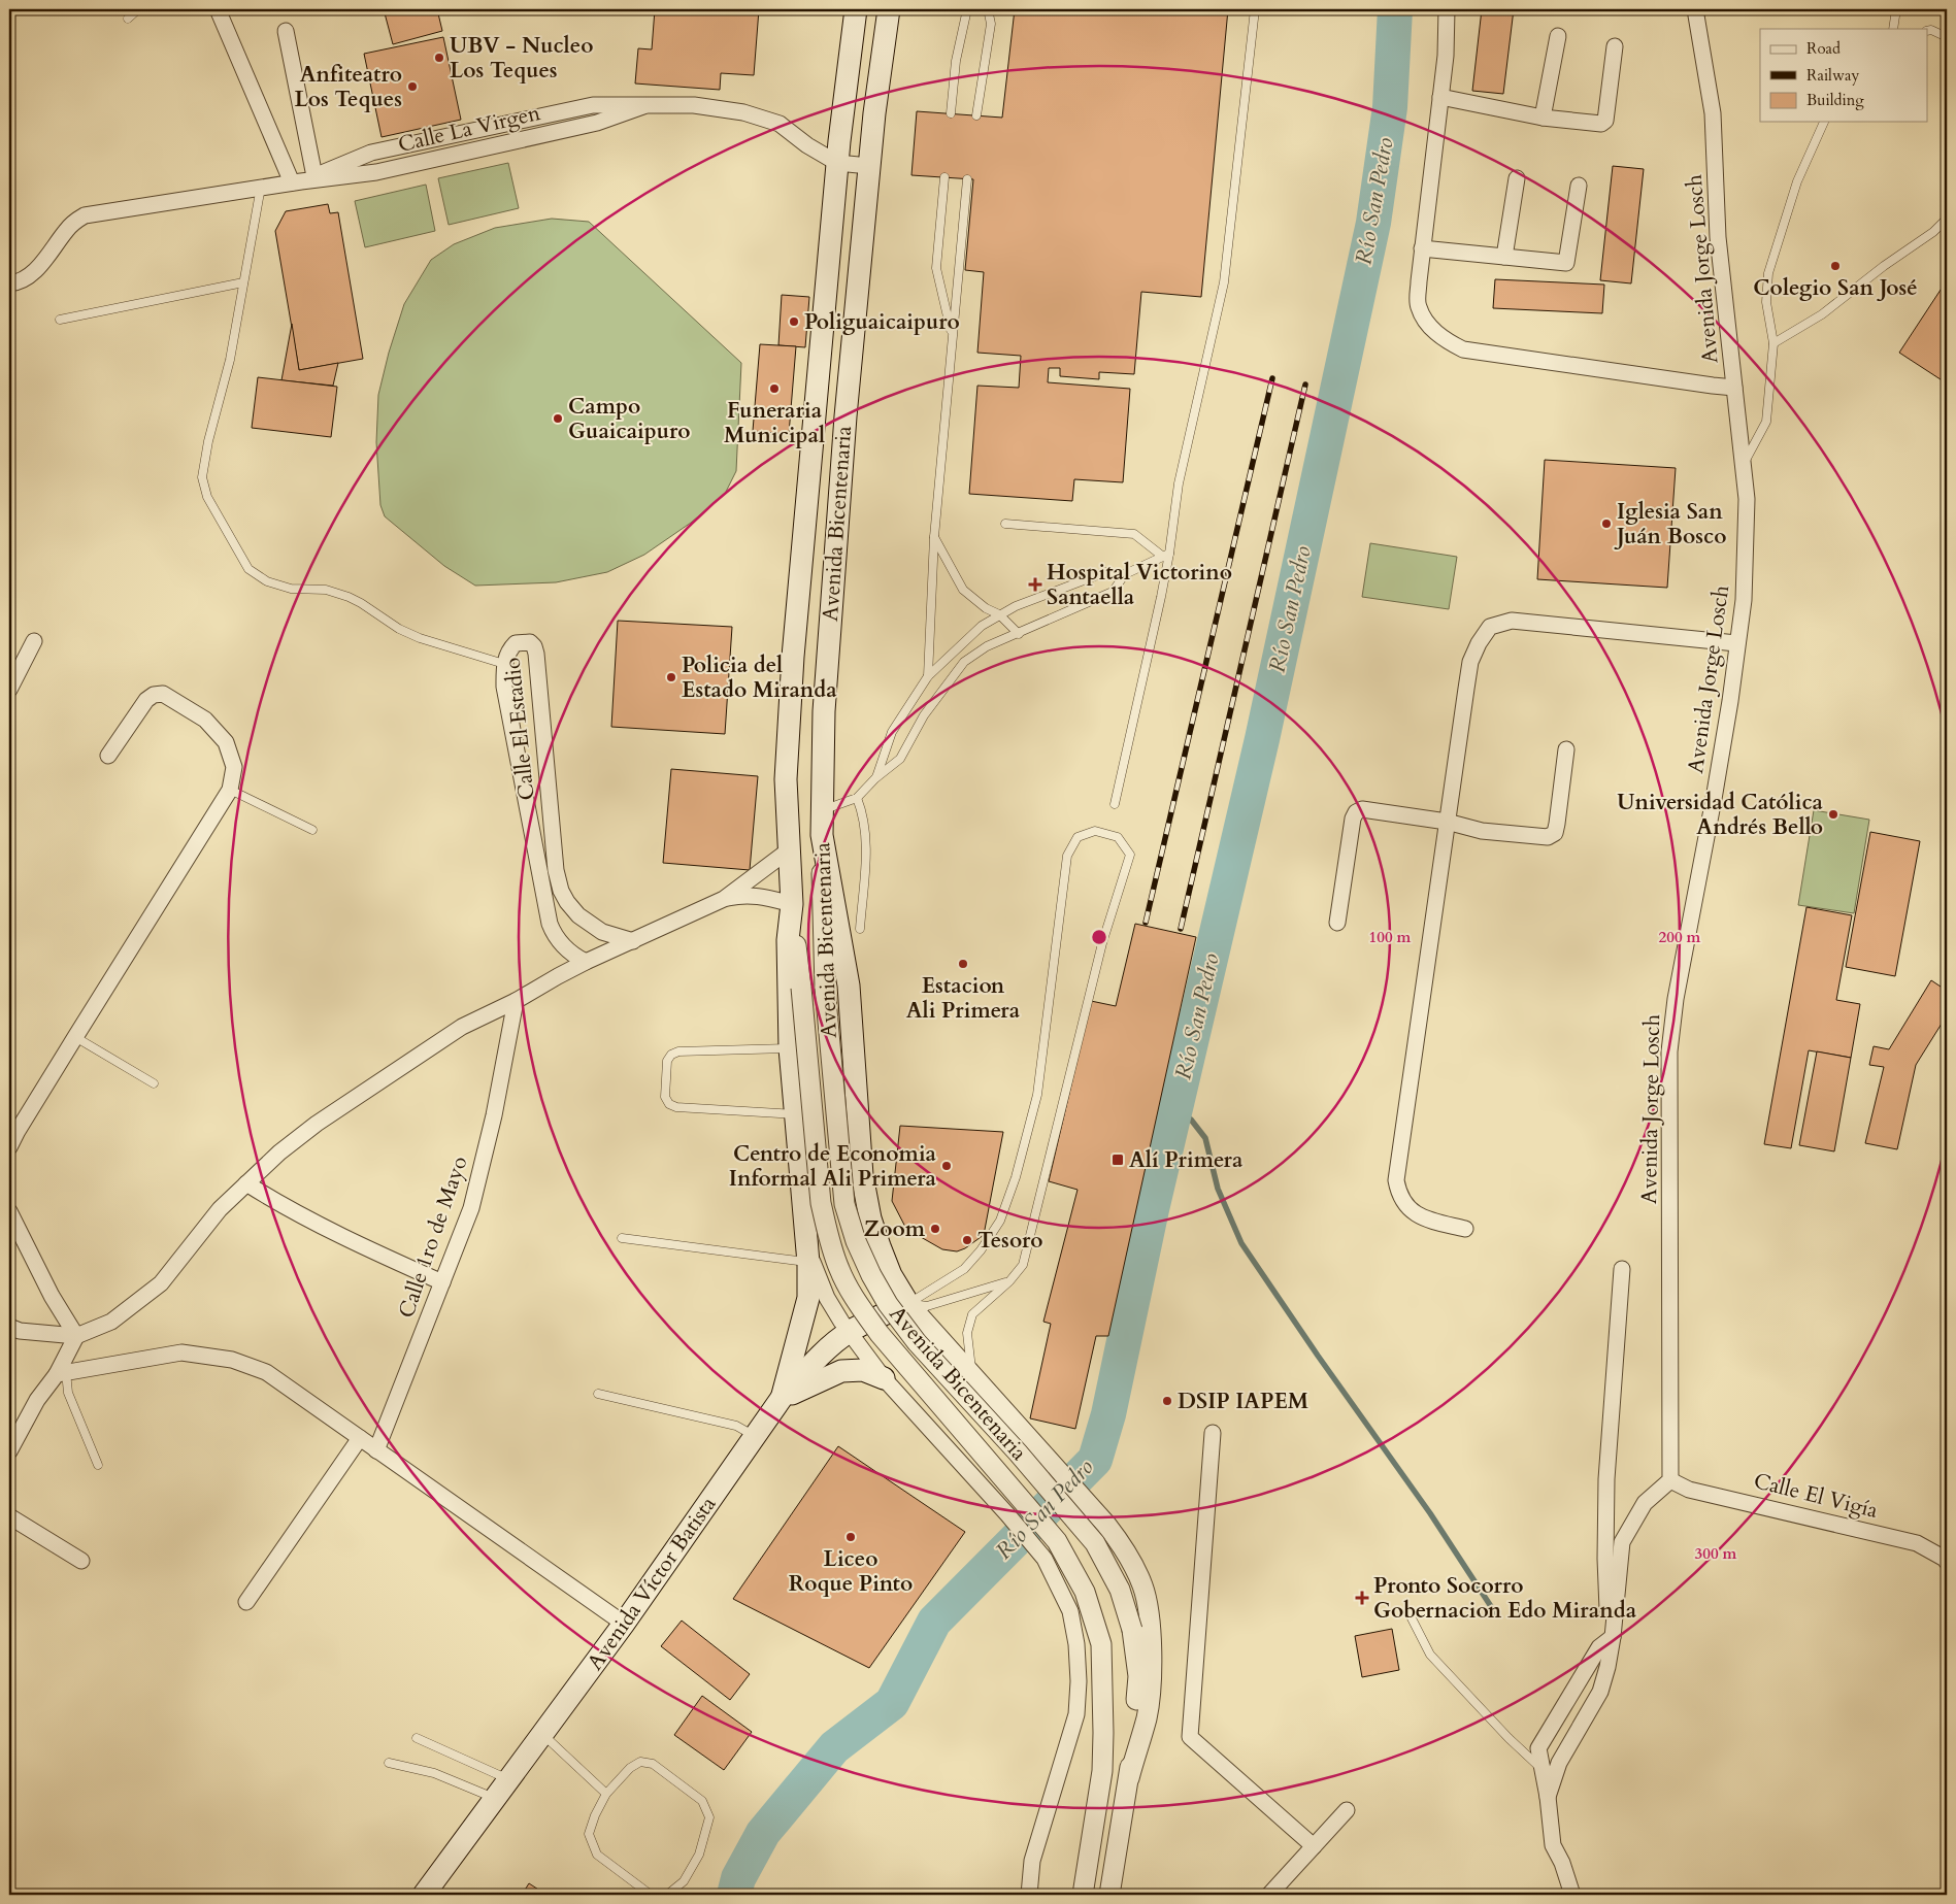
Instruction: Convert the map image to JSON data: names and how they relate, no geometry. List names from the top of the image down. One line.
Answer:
{"streets":{"main road":["Avenida Bicentenaria","Avenida Víctor Batista"],"street":["Calle La Virgen","Avenida Jorge Losch","Calle El Estadio","Calle 1ro de Mayo","Calle El Vigía"]},"crossings":[["Calle La Virgen","Avenida Bicentenaria"],["Avenida Jorge Losch","Calle El Vigía"]],"water":["Río San Pedro"],"places":{"other":["UBV - Nucleo Los Teques","Anfiteatro Los Teques","Colegio San José","Poliguaicaipuro","Funeraria Municipal","Campo Guaicaipuro","Iglesia San Juán Bosco","Policia del Estado Miranda","Universidad Católica Andrés Bello","Estacion Ali Primera","Centro de Economia Informal Ali Primera","Zoom","Tesoro","DSIP IAPEM","Liceo Roque Pinto"],"health":["Hospital Victorino Santaella","Pronto Socorro Gobernacion Edo Miranda"],"transit":["Alí Primera"]},"legend":["Road","Railway","Building"],"rings":["100 m","200 m","300 m"]}
